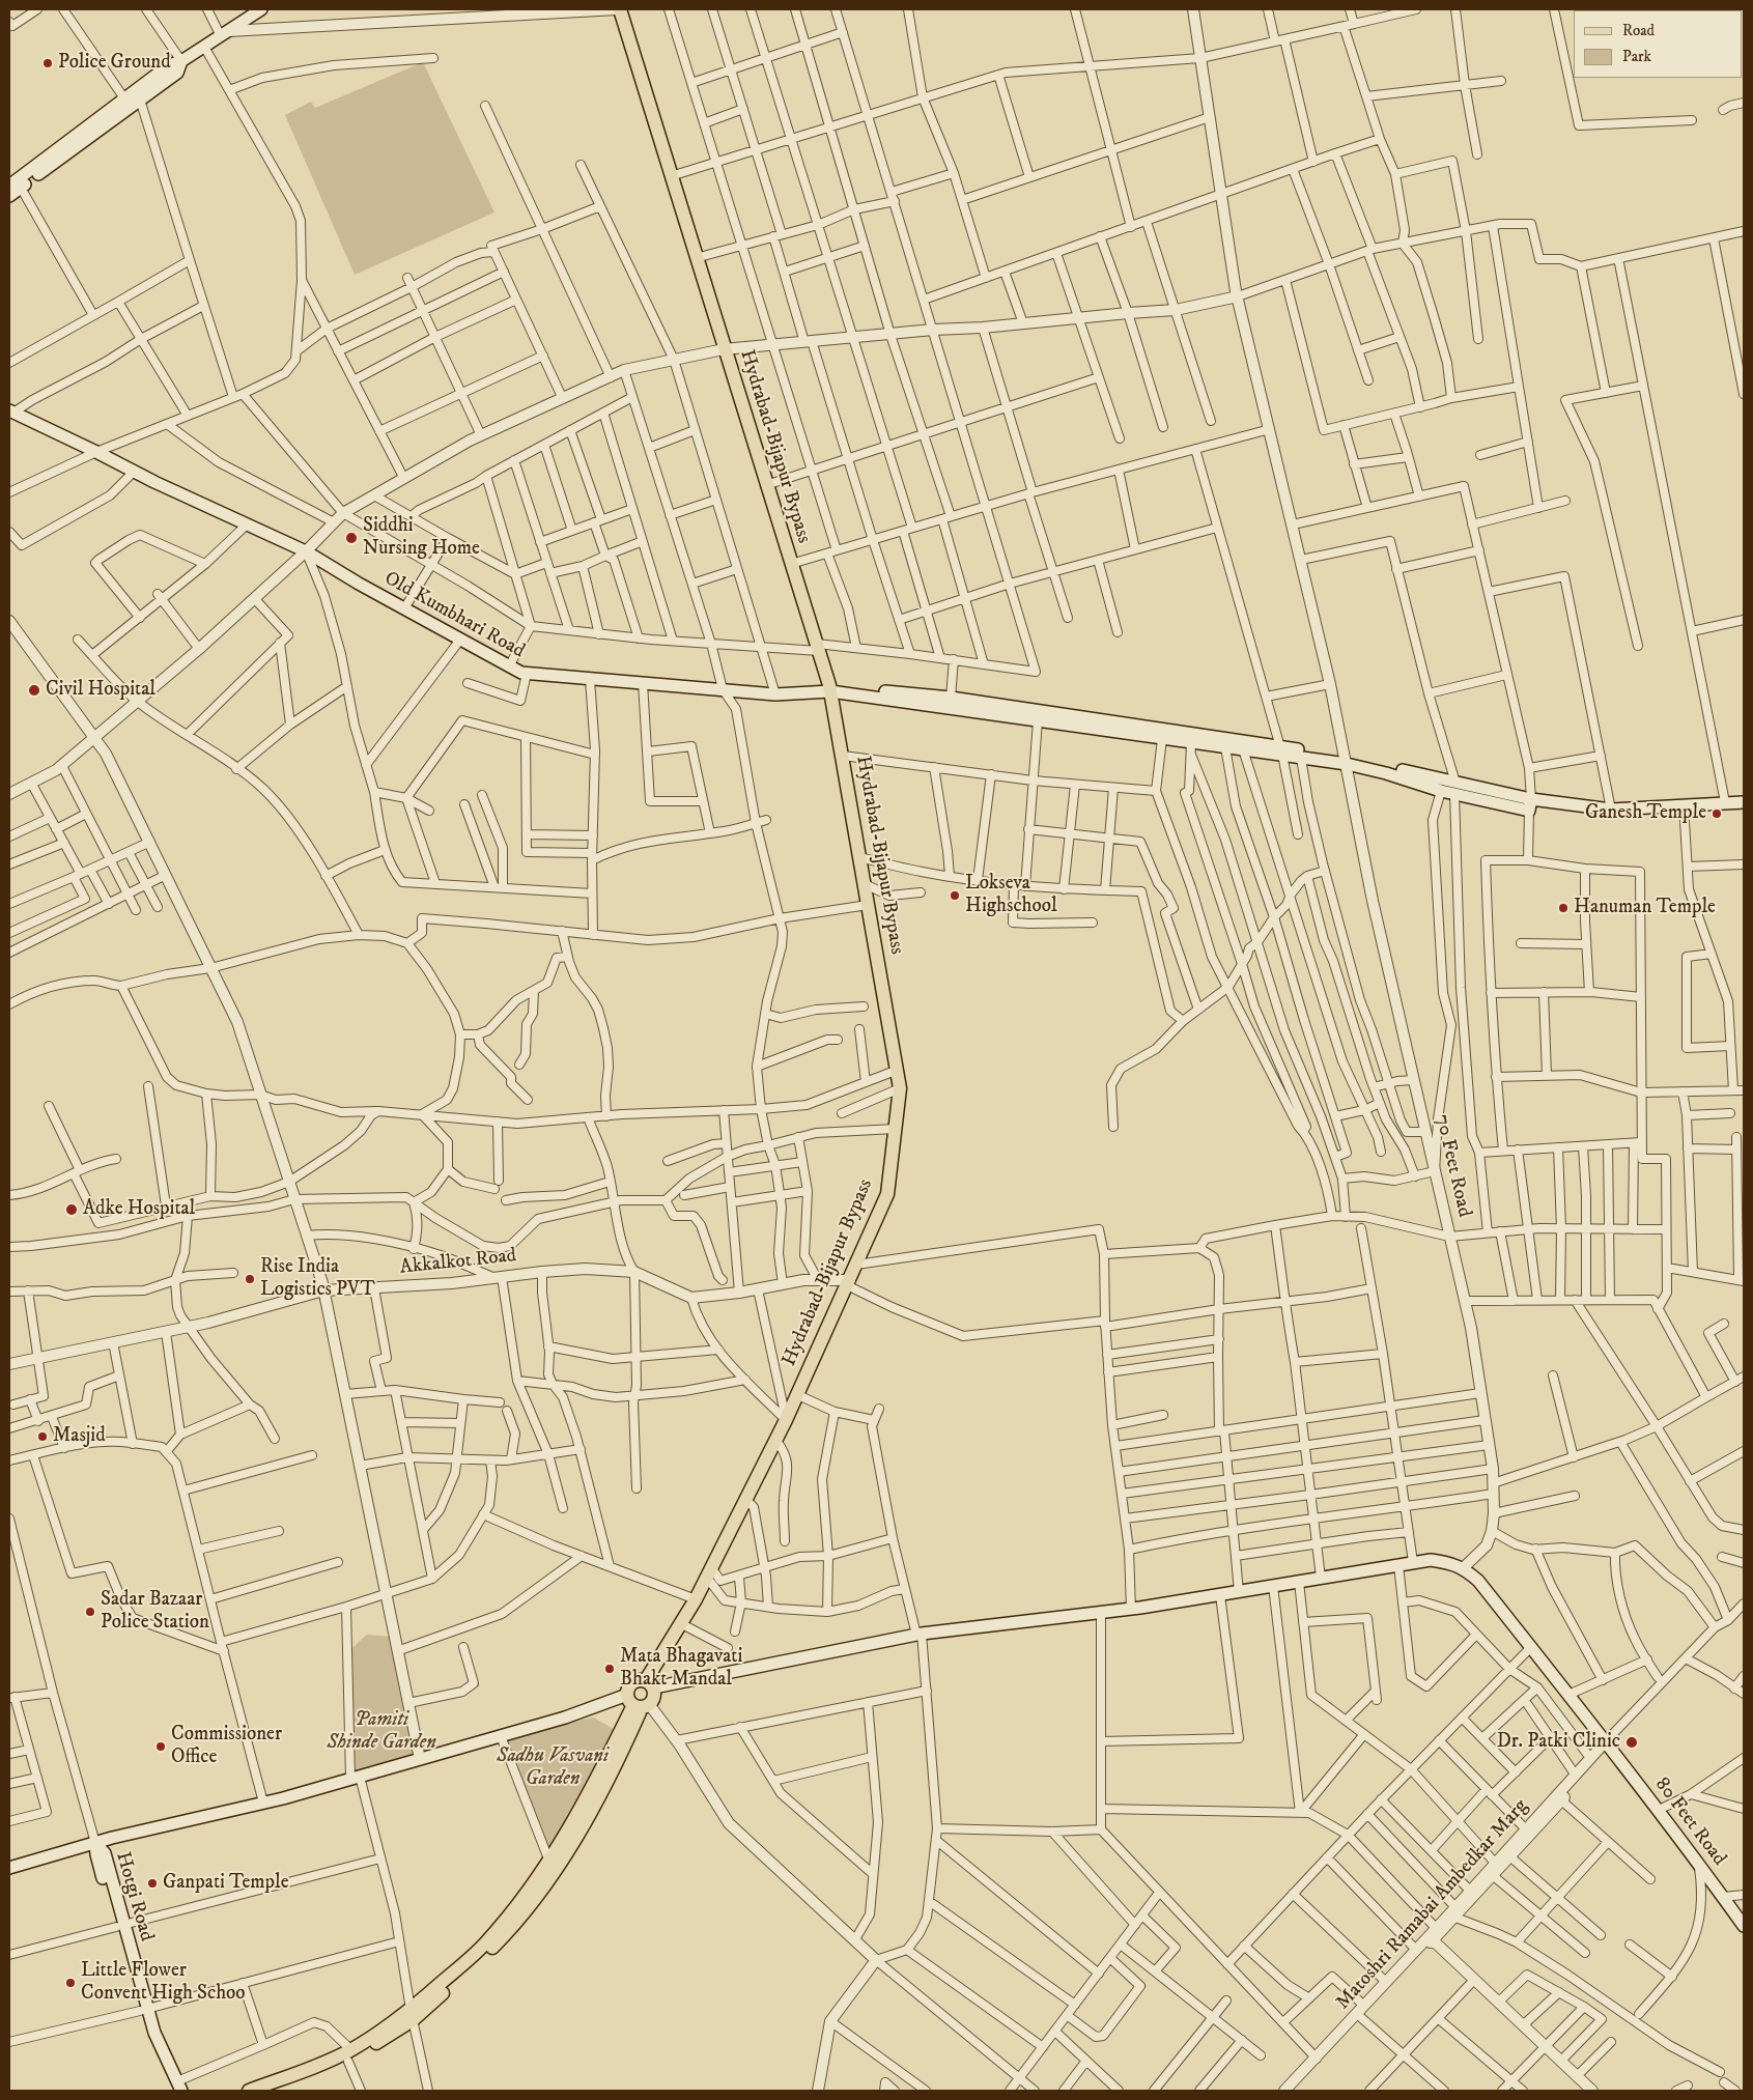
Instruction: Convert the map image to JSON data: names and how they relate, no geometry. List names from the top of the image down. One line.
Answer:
{"streets":{"main road":["Hydrabad-Bijapur Bypass","Old Kumbhari Road","80 Feet Road","Hotgi Road"],"street":["70 Feet Road","Akkalkot Road","Matoshri Ramabai Ambedkar Marg"]},"crossings":[["Hydrabad-Bijapur Bypass","Old Kumbhari Road"],["70 Feet Road","80 Feet Road"],["80 Feet Road","Matoshri Ramabai Ambedkar Marg"]],"parks":["Pamiti Shinde Garden","Sadhu Vasvani Garden"],"places":["Police Ground","Siddhi Nursing Home","Civil Hospital","Ganesh Temple","Lokseva Highschool","Hanuman Temple","Adke Hospital","Rise India Logistics PVT","Masjid","Sadar Bazaar Police Station","Mata Bhagavati Bhakt Mandal","Dr. Patki Clinic","Commissioner Office","Ganpati Temple","Little Flower Convent High Schoo"],"legend":["Road","Park"]}
